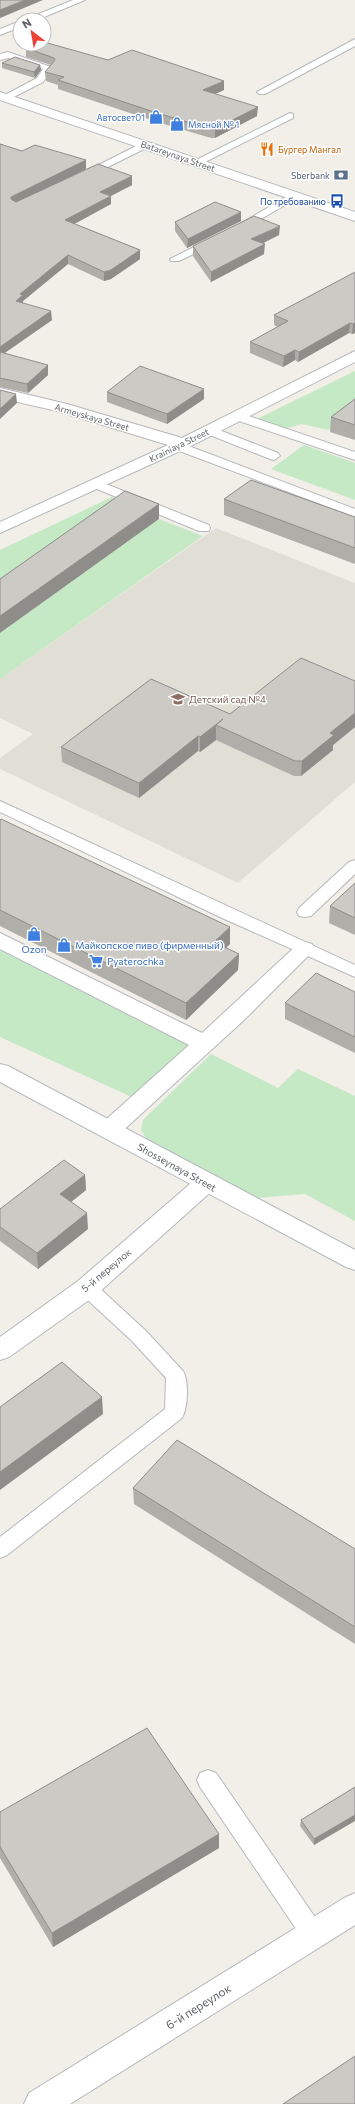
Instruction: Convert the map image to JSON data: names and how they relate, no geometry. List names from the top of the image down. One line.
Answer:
{"streets":{"street":["Batareynaya Street","Armeyskaya Street","Krainiaya Street","Shosseynaya Street","5-й переулок","6-й переулок"]},"crossings":[["Armeyskaya Street","Krainiaya Street"],["Shosseynaya Street","5-й переулок"]],"places":{"shop":["Автосвет01","Мясной № 1","Ozon","Майкопское пиво (фирменный)"],"restaurant":["Бургер Мангал"],"bank":["Sberbank"],"bus stop":["По требованию"],"school or university":["Детский сад №4"],"supermarket":["Pyaterochka"]},"north":"top left"}
